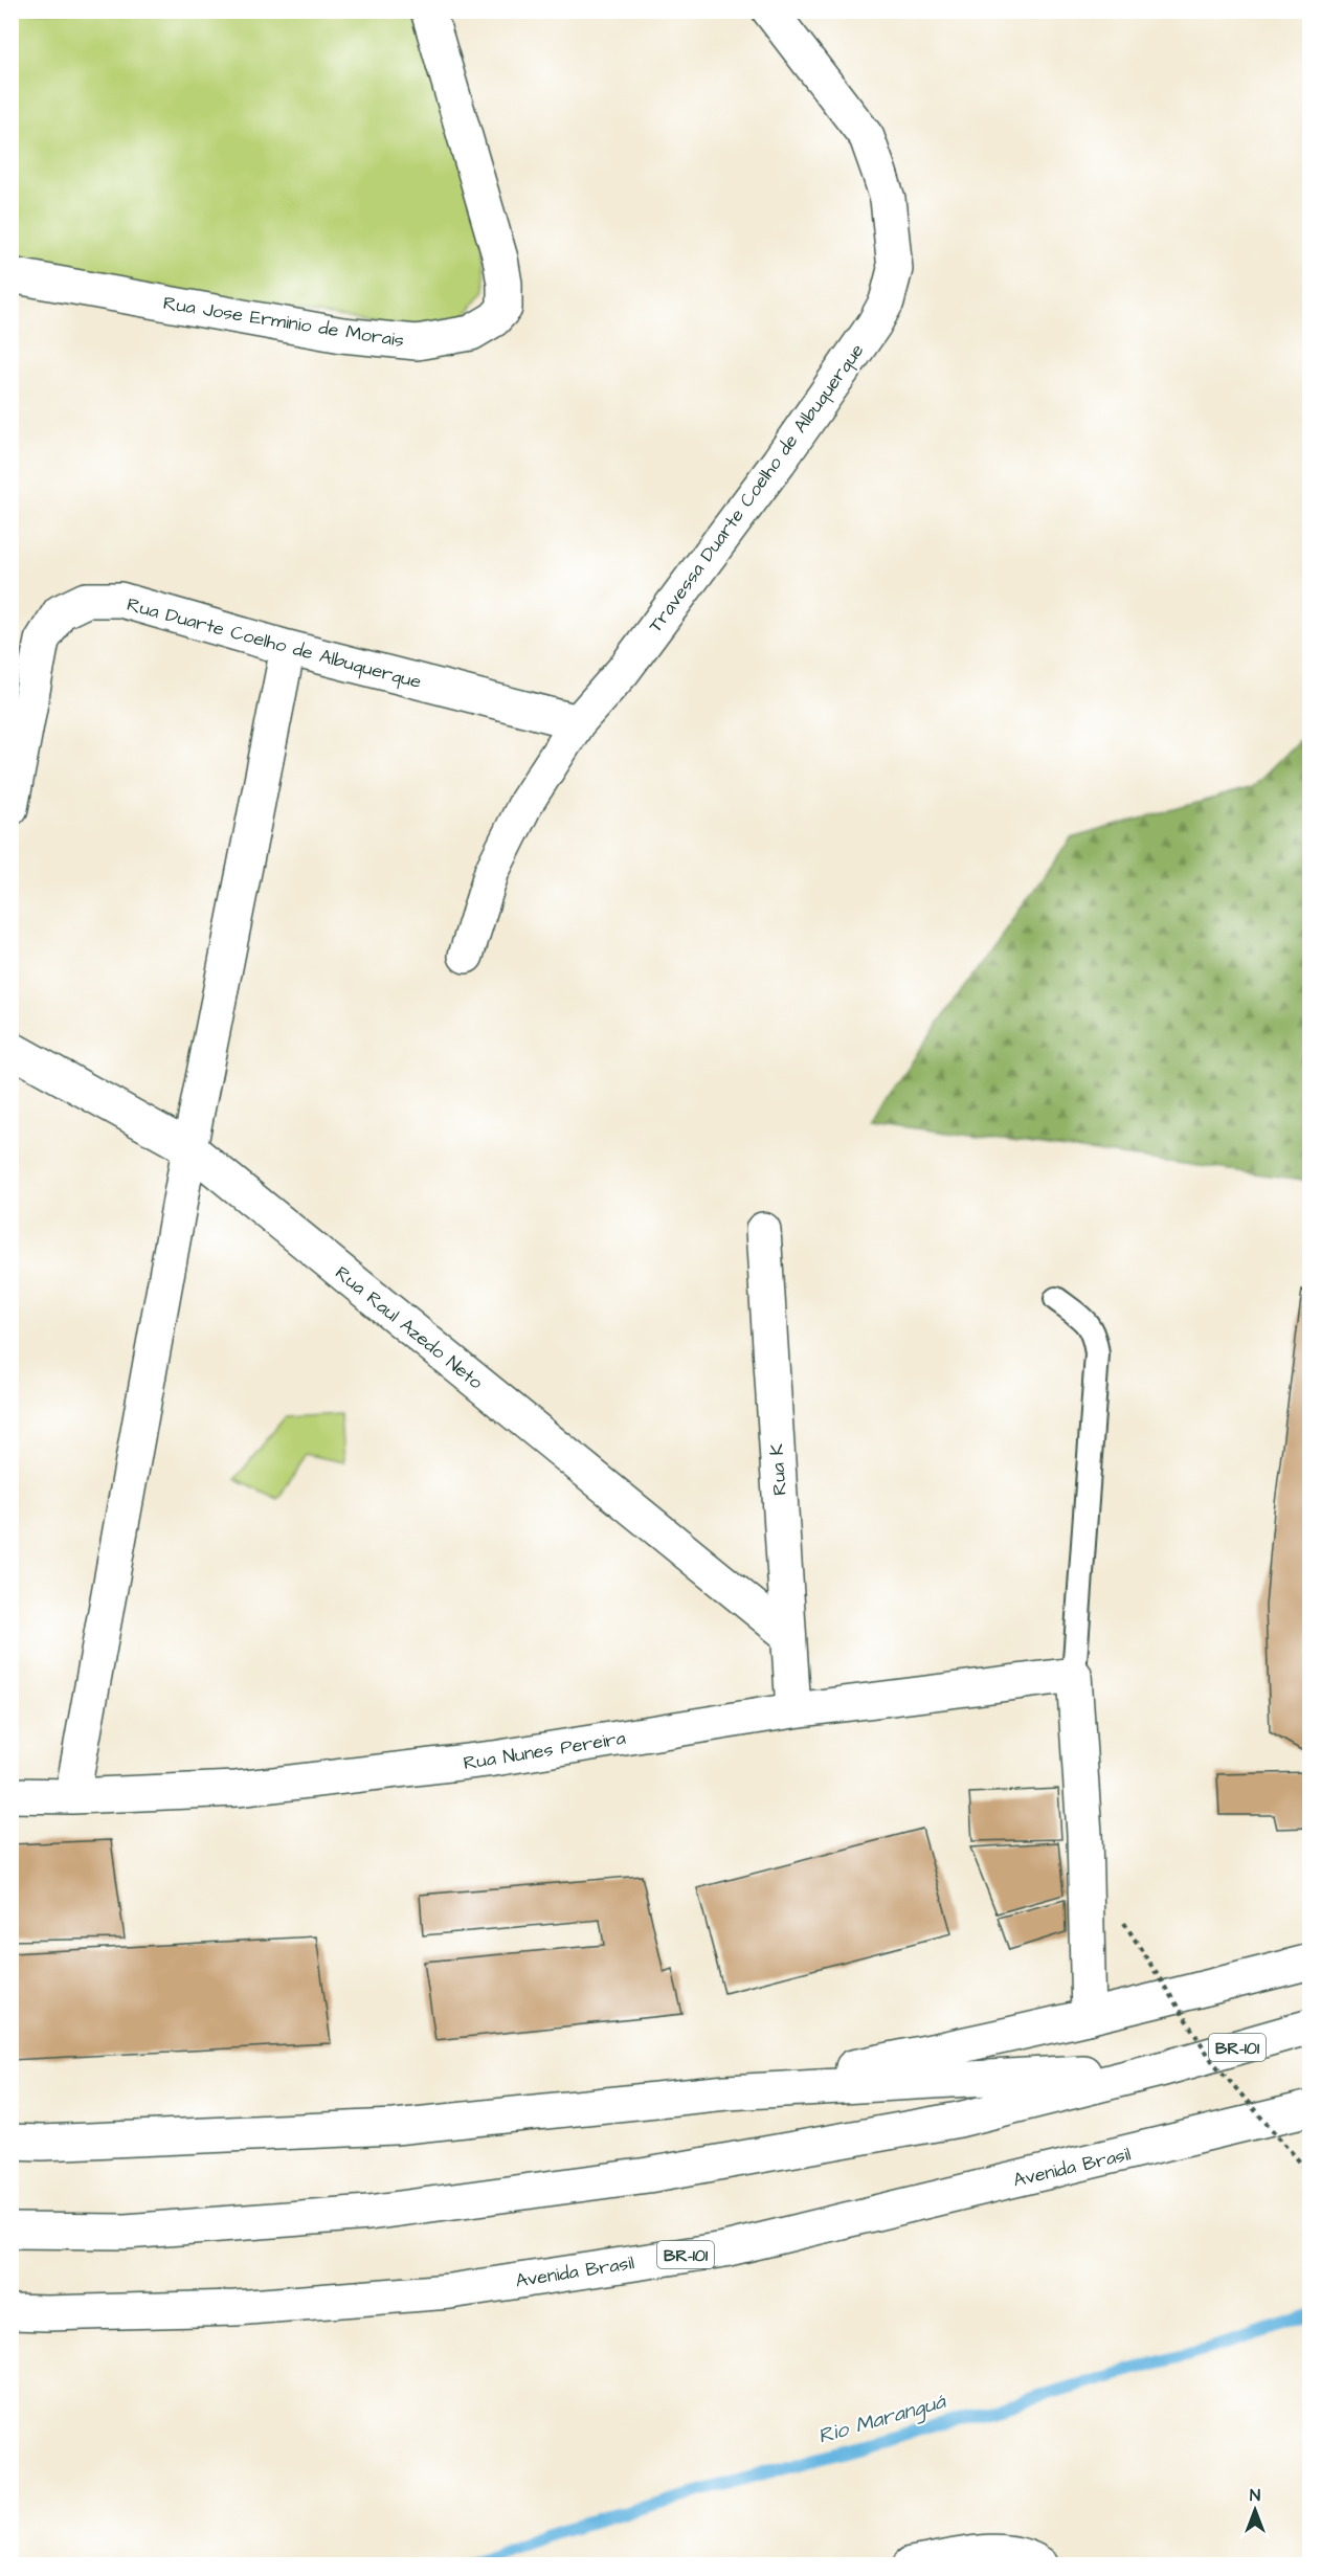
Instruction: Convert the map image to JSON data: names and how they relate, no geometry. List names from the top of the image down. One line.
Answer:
{"streets":{"main road":["Rua Jose Erminio de Morais","Travessa Duarte Coelho de Albuquerque","Rua Duarte Coelho de Albuquerque","Rua Raul Azedo Neto","Rua K","Rua Nunes Pereira","BR-101","Avenida Brasil"]},"crossings":[["Travessa Duarte Coelho de Albuquerque","Rua Duarte Coelho de Albuquerque"],["Rua Raul Azedo Neto","Rua K"],["Rua K","Rua Nunes Pereira"]],"water":["Rio Maranguá"],"north":"top"}
